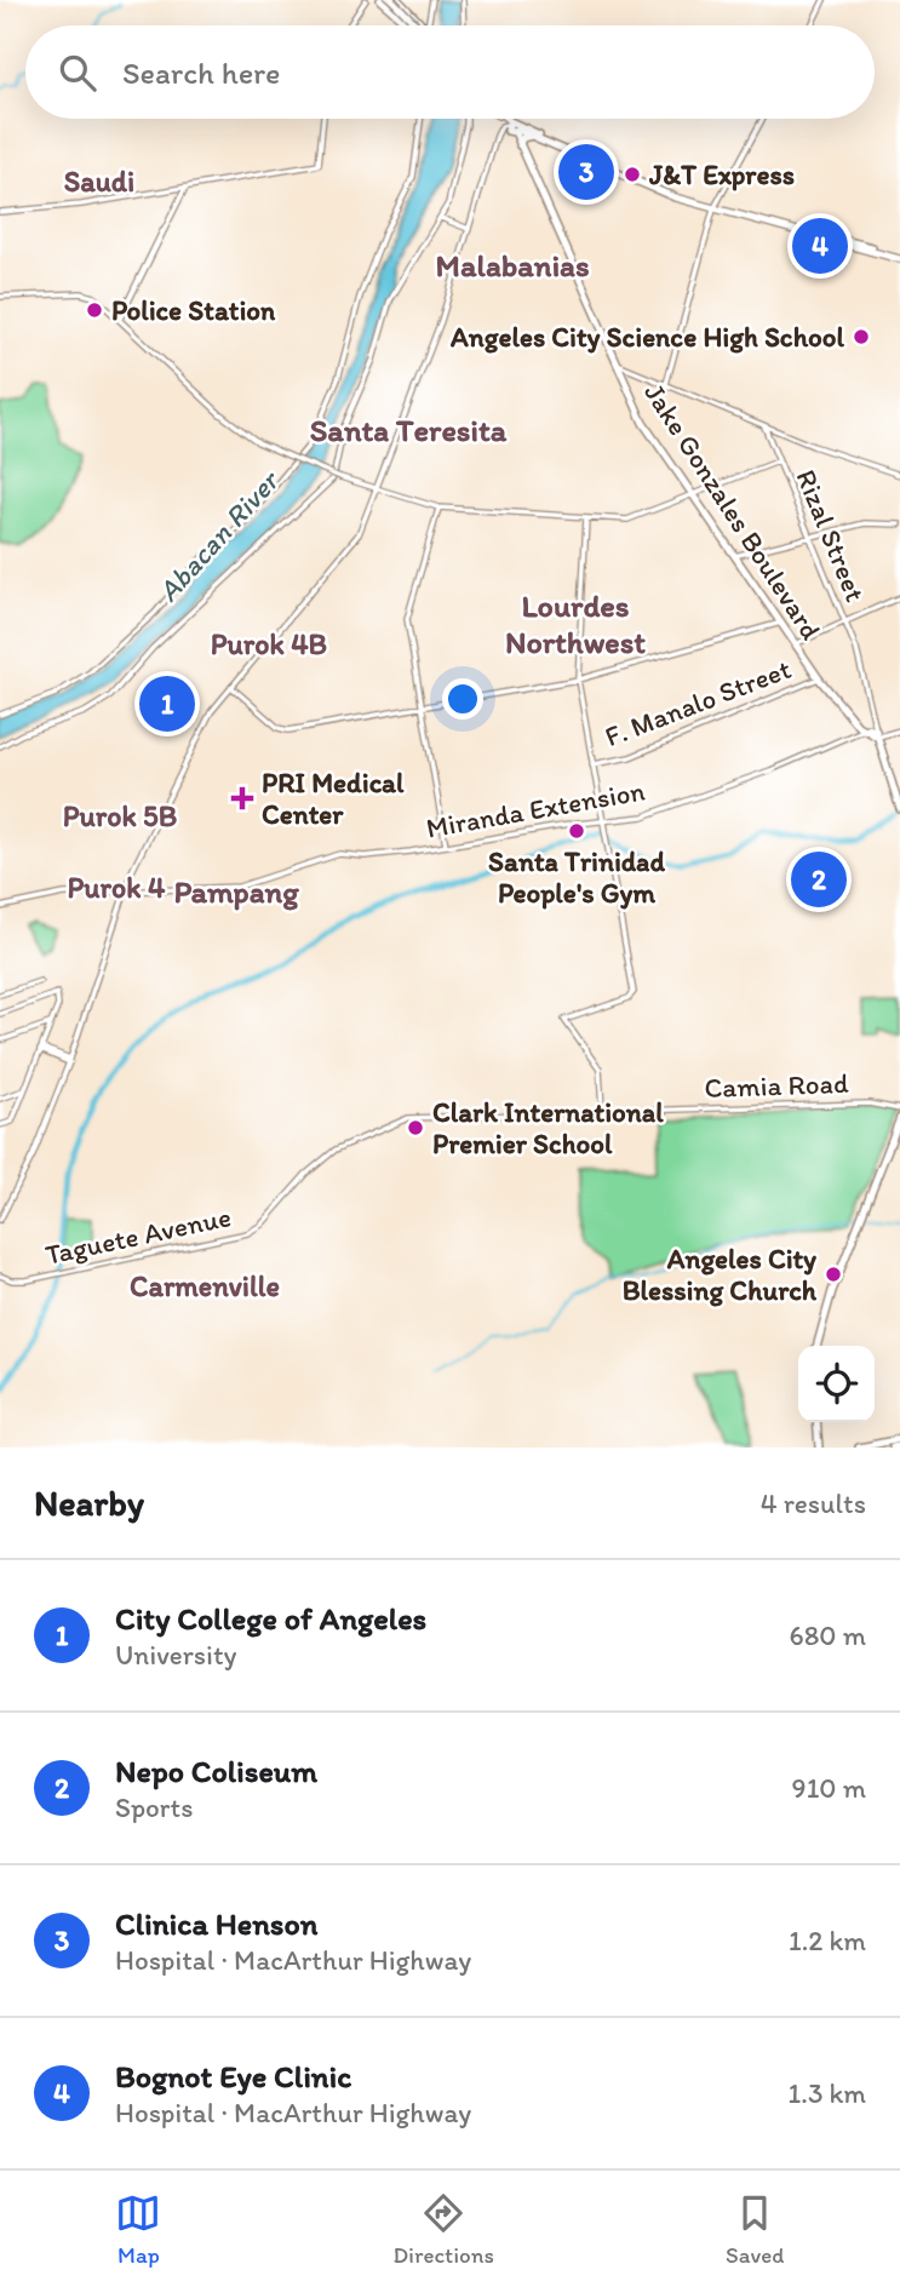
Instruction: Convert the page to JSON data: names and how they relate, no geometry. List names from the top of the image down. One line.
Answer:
{"streets":{"main road":["Jake Gonzales Boulevard","Rizal Street"],"street":["F. Manalo Street","Miranda Extension","Camia Road","Taguete Avenue"]},"crossings":[["Jake Gonzales Boulevard","Rizal Street"],["Jake Gonzales Boulevard","F. Manalo Street"],["Jake Gonzales Boulevard","Miranda Extension"],["Camia Road","Taguete Avenue"]],"districts":["Saudi","Malabanias","Santa Teresita","Lourdes Northwest","Purok 4B","Purok 5B","Purok 4","Pampang","Carmenville"],"water":["Abacan River"],"places":{"other":["J&T Express","Police Station","Angeles City Science High School","Santa Trinidad People's Gym","Clark International Premier School","Angeles City Blessing Church"],"health":["PRI Medical Center"]},"page":{"search":"Search here","pins":["3","4","1","2"],"heading":["Nearby","4 results"],"list":[{"mark":"1","name":"City College of Angeles","note":"University","value":"680 m"},{"mark":"2","name":"Nepo Coliseum","note":"Sports","value":"910 m"},{"mark":"3","name":"Clinica Henson","note":"Hospital · MacArthur Highway","value":"1.2 km"},{"mark":"4","name":"Bognot Eye Clinic","note":"Hospital · MacArthur Highway","value":"1.3 km"}],"nav":["Map","Directions","Saved"]}}
